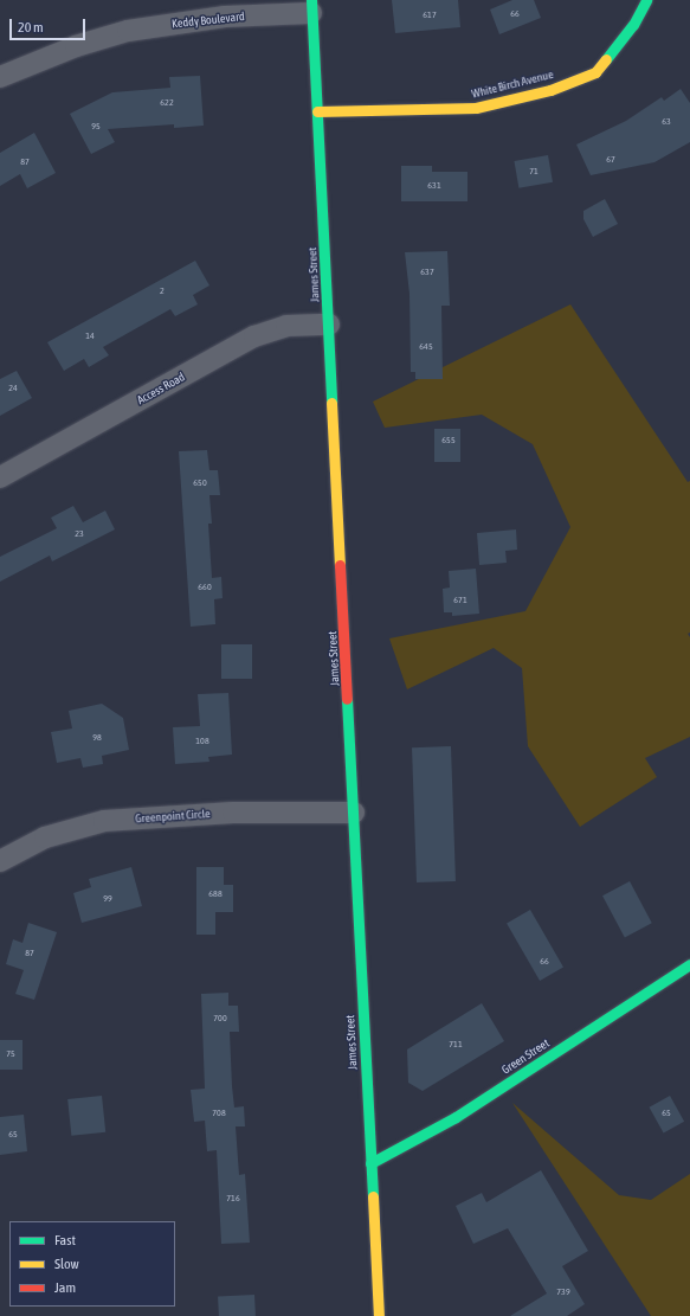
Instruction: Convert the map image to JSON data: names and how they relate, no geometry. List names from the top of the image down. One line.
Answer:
{"streets":{"main road":["White Birch Avenue","James Street","Green Street"],"street":["Keddy Boulevard","Access Road","Greenpoint Circle"]},"crossings":[["Keddy Boulevard","James Street"],["White Birch Avenue","James Street"],["James Street","Access Road"],["James Street","Greenpoint Circle"],["James Street","Green Street"]],"house_numbers":["66","617","622","63","95","67","87","71","631","637","2","14","645","24","655","650","23","660","671","98","108","688","99","87","66","700","711","75","708","65","65","716","739"],"legend":["Fast","Slow","Jam"],"scale_bar":"20 m"}
